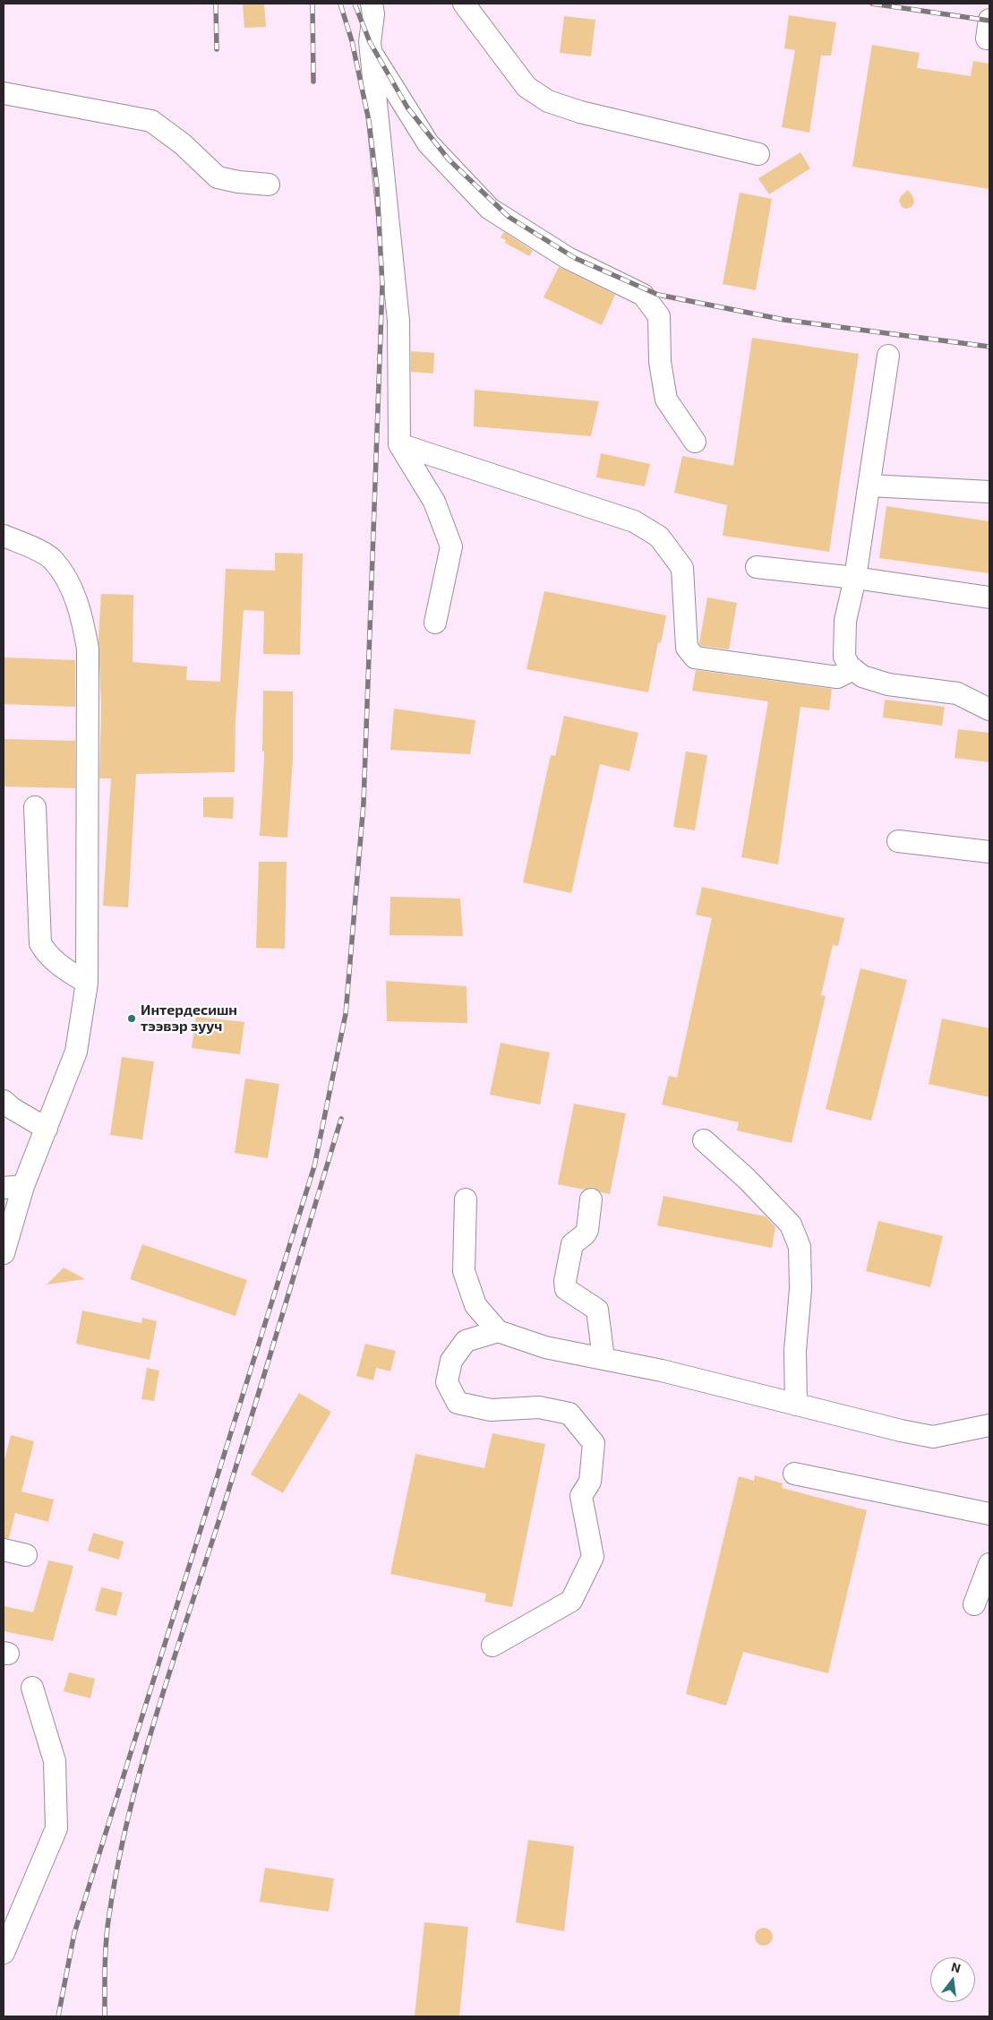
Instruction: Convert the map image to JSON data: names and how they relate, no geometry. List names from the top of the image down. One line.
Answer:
{"places":["Интердесишн тээвэр зууч"],"north":"top"}
